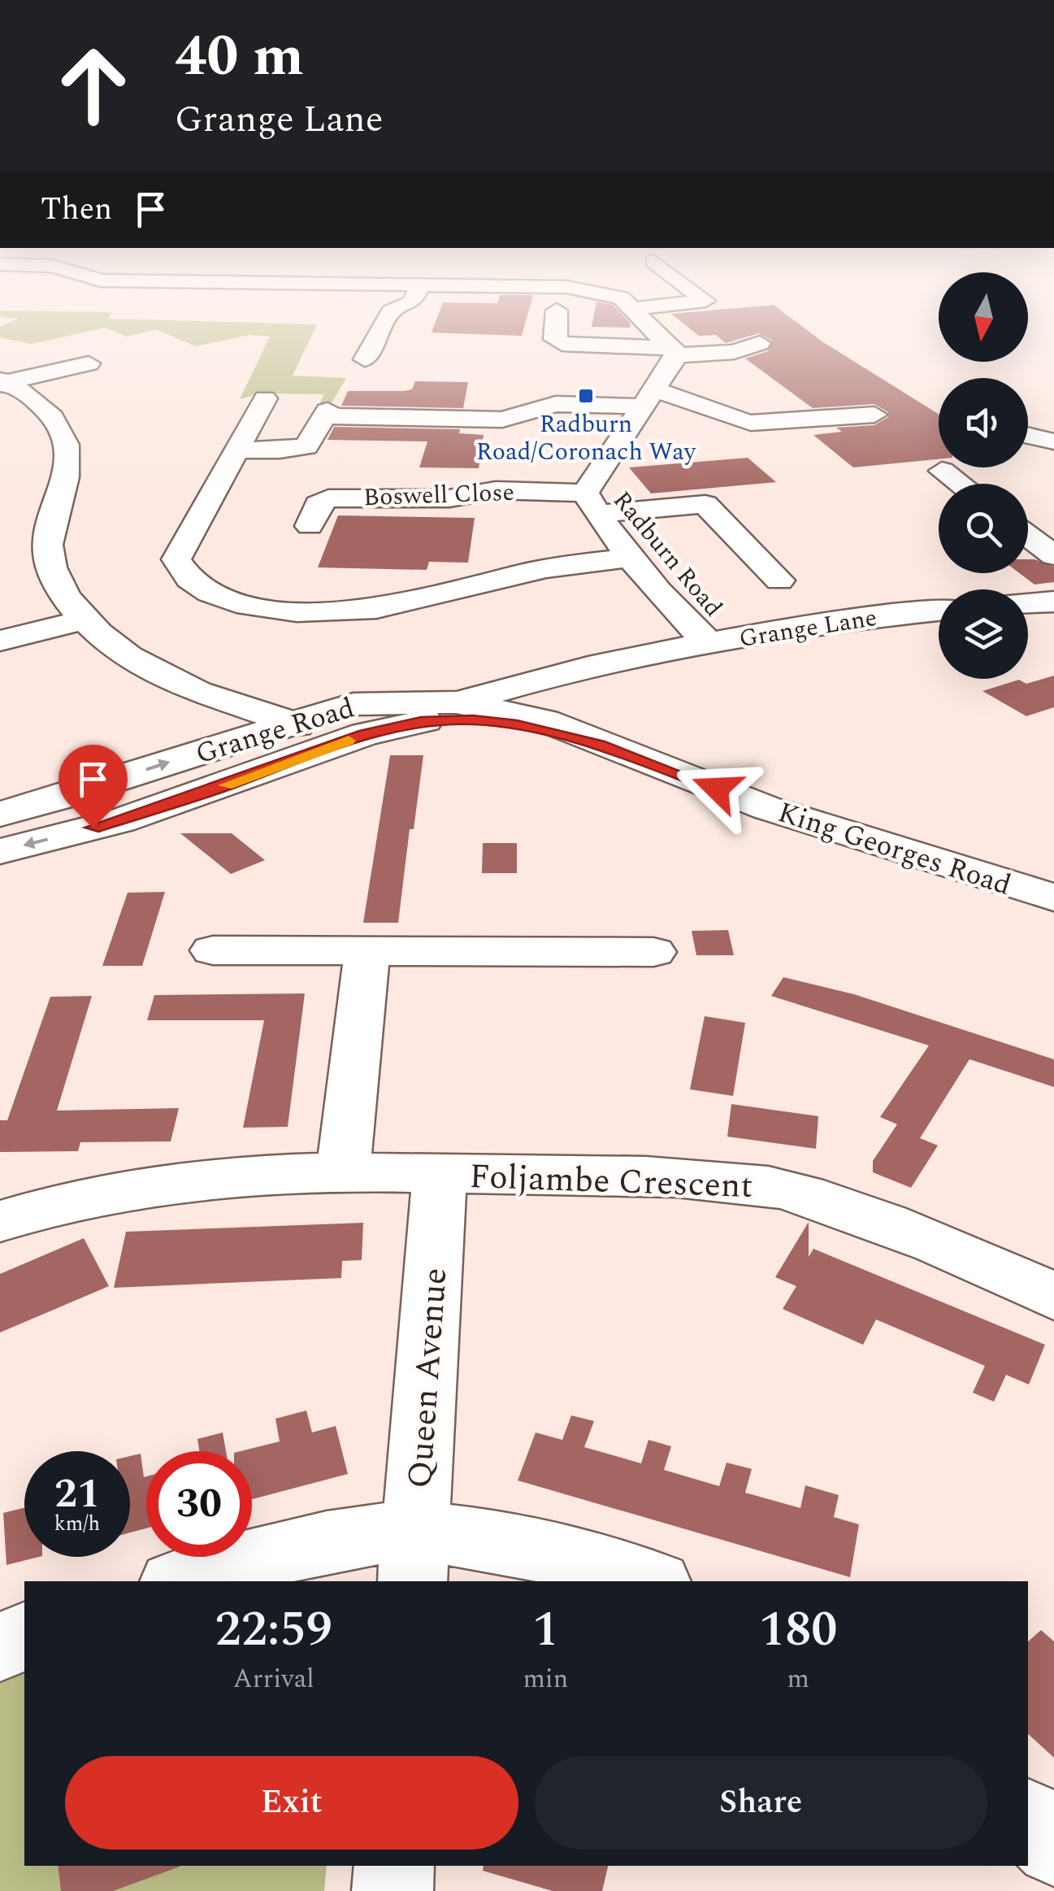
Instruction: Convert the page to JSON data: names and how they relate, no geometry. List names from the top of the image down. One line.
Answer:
{"streets":{"street":["Boswell Close","Radburn Road","Grange Lane","Grange Road","King Georges Road","Foljambe Crescent","Queen Avenue"]},"crossings":[["Boswell Close","Radburn Road"],["Radburn Road","Grange Lane"],["Grange Lane","Grange Road"],["Grange Road","King Georges Road"],["Foljambe Crescent","Queen Avenue"]],"places":{"transit":["Radburn Road/Coronach Way"]},"north":"bottom","page":{"turn":["40 m","Grange Lane"],"then":"Then","speed":"21 km/h","limit":"30","eta":["22:59","Arrival","1","min","180","m"],"buttons":["Exit","Share"]}}
